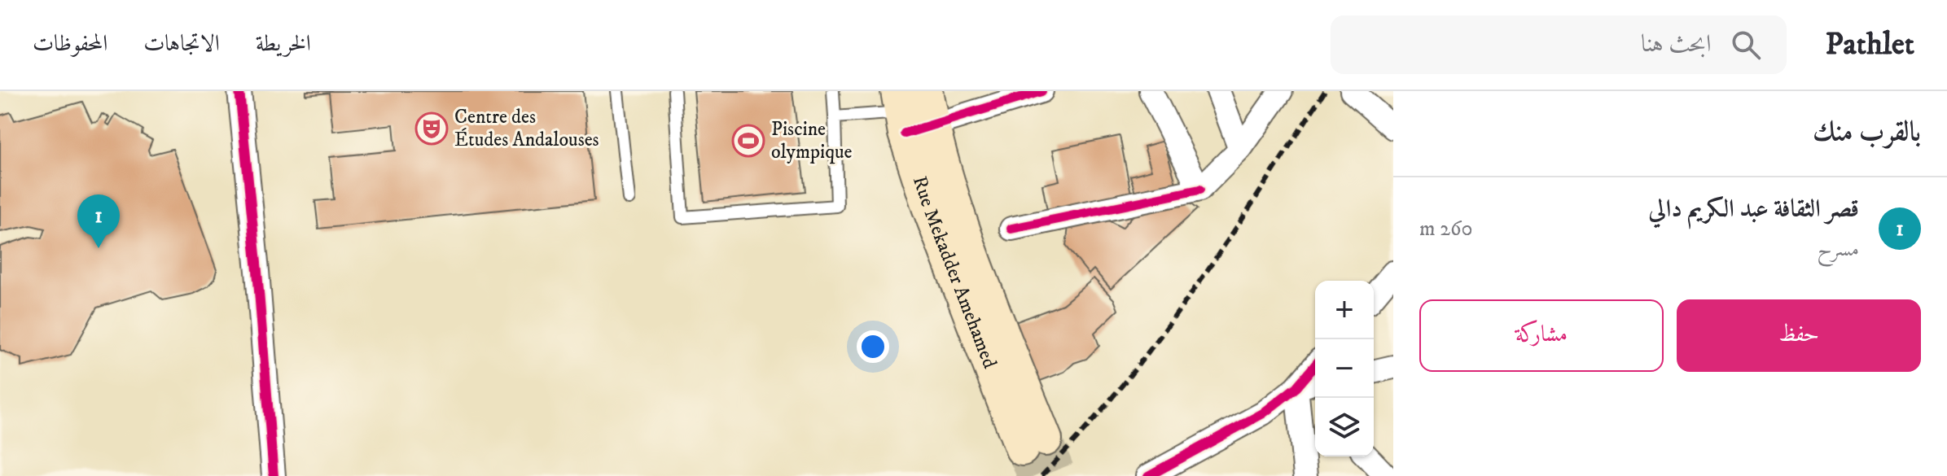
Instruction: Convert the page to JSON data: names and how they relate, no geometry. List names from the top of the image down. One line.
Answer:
{"streets":{"main road":["Rue Mekadder Amehamed"]},"places":{"theatre":["Centre des Études Andalouses"],"sports":["Piscine olympique"]},"page":{"header":"Pathlet","search":"ابحث هنا","nav":["الخريطة","الاتجاهات","المحفوظات"],"heading":"بالقرب منك","list":[{"mark":"1","name":"قصر الثقافة عبد الكريم دالي","note":"مسرح","value":"260 m"}],"pins":"1","buttons":["حفظ","مشاركة"],"map_buttons":["+","−"]}}
